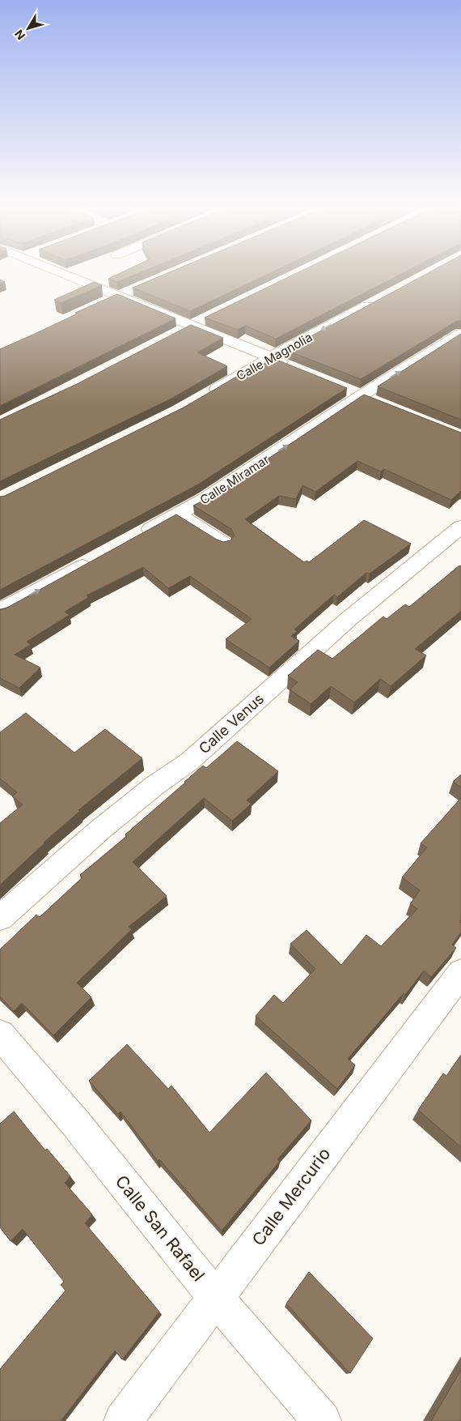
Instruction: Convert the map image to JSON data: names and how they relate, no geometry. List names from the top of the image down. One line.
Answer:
{"streets":{"street":["Calle Magnolia","Calle Miramar","Calle Venus","Calle Mercurio","Calle San Rafael"]},"crossings":[["Calle Mercurio","Calle San Rafael"]],"one_way":["Calle Magnolia","Calle Miramar"],"north":"bottom left"}
